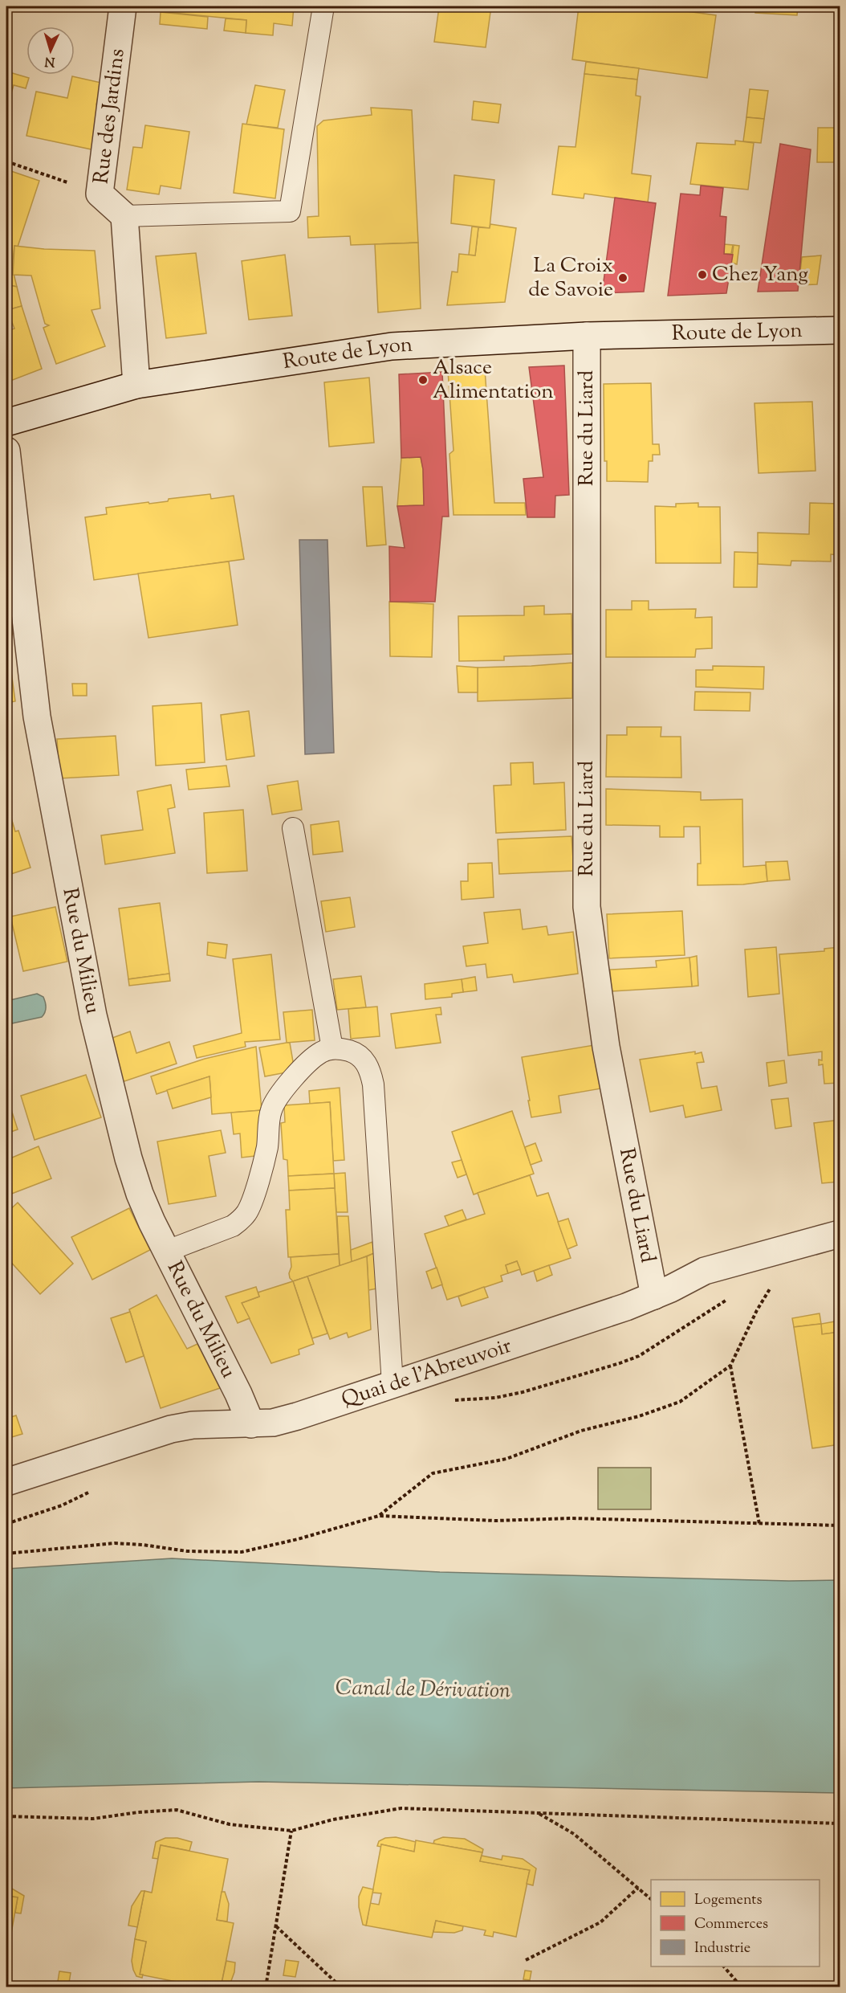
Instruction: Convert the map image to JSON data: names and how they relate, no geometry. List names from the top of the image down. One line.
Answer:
{"streets":{"street":["Rue des Jardins","Route de Lyon","Rue du Liard","Rue du Milieu","Quai de l'Abreuvoir"]},"crossings":[["Route de Lyon","Rue du Liard"],["Rue du Liard","Quai de l'Abreuvoir"],["Rue du Milieu","Quai de l'Abreuvoir"]],"water":["Canal de Dérivation"],"places":["Chez Yang","La Croix de Savoie","Alsace Alimentation"],"legend":["Logements","Commerces","Industrie"],"north":"bottom"}
